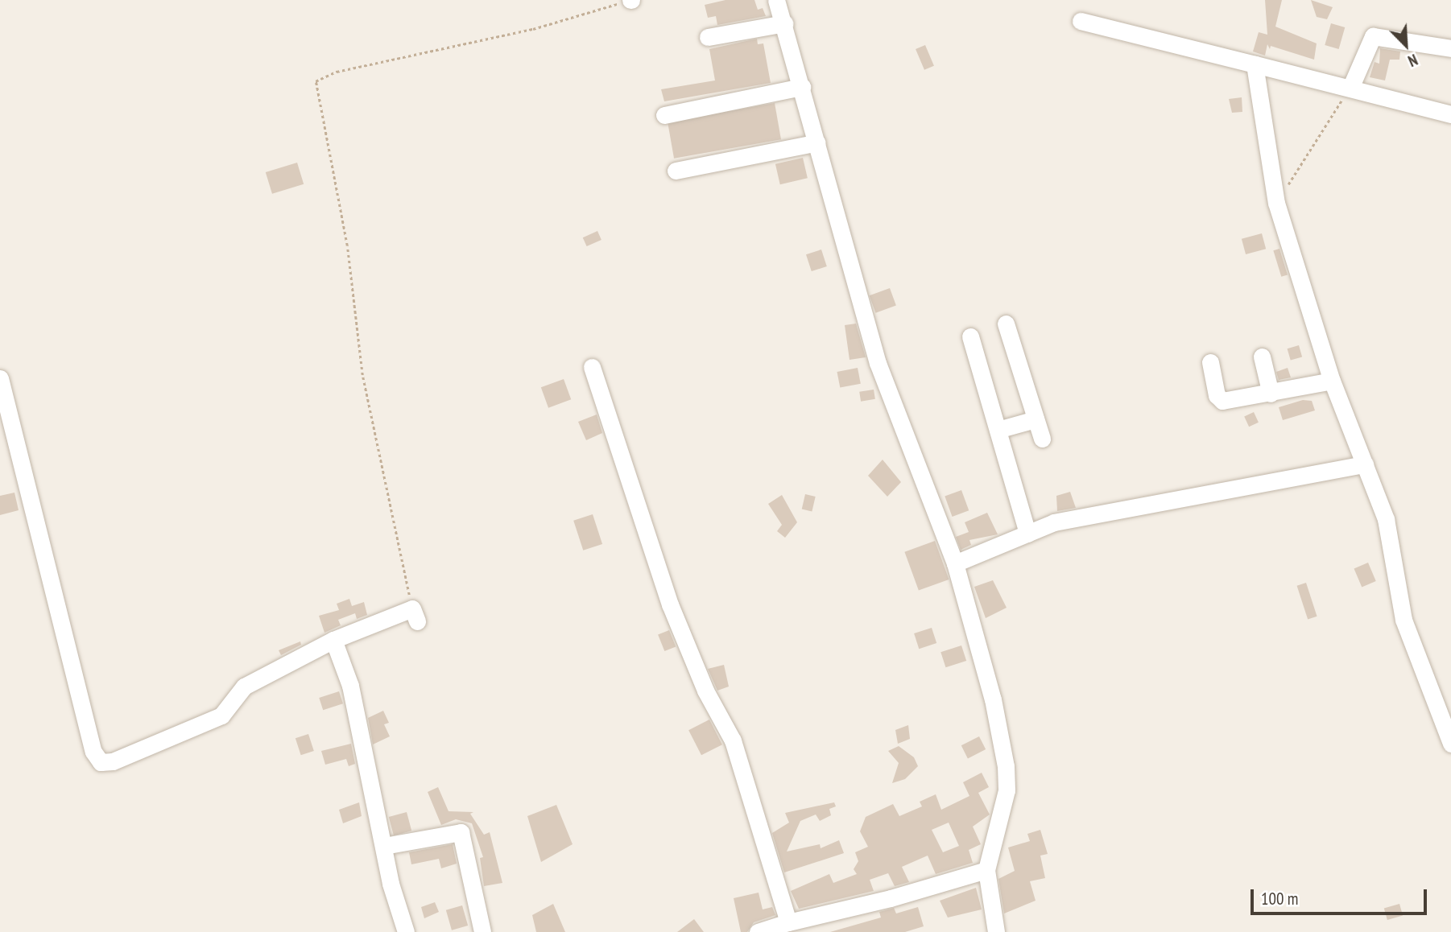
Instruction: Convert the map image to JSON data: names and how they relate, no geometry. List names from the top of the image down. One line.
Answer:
{"scale_bar":"100 m","north":"bottom right"}
